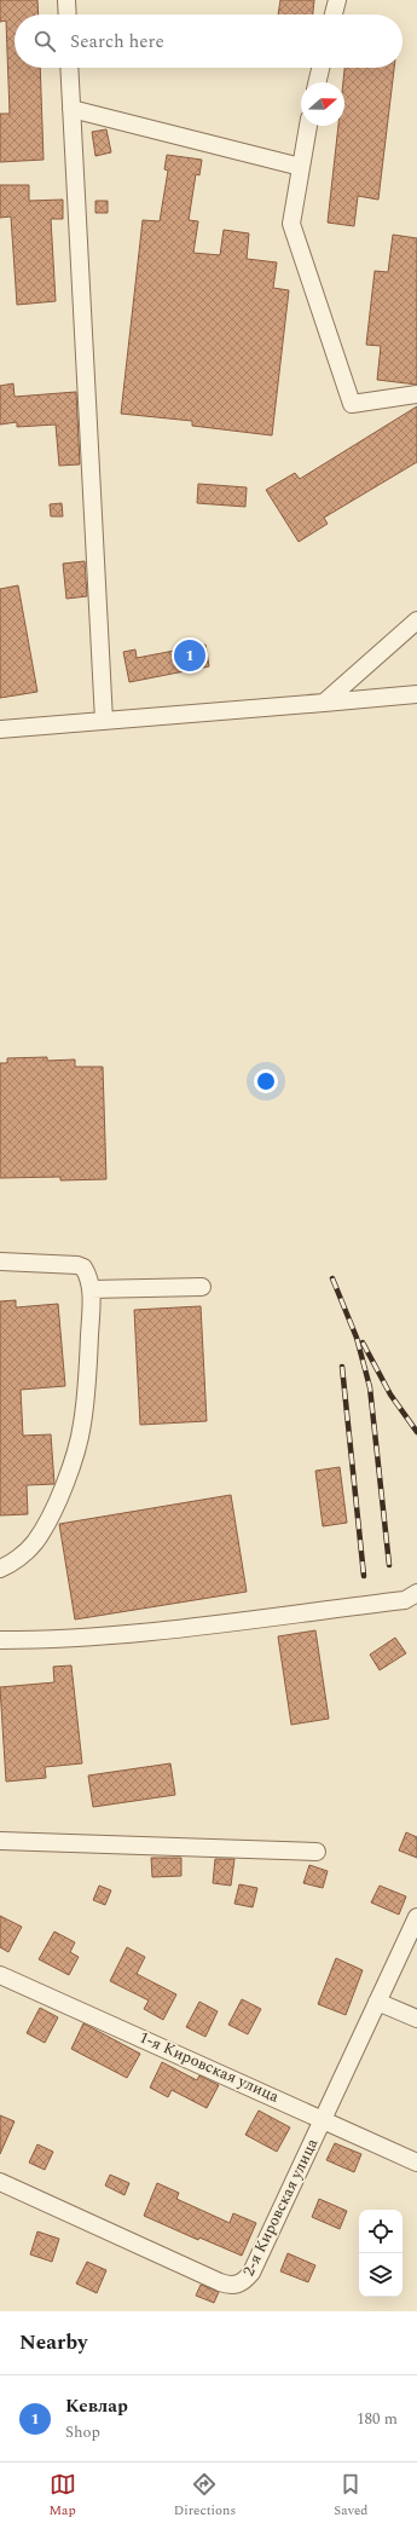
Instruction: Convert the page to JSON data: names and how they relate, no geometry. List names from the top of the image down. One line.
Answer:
{"streets":{"street":["1-я Кировская улица","2-я Кировская улица"]},"crossings":[["1-я Кировская улица","2-я Кировская улица"]],"north":"right","page":{"search":"Search here","pins":"1","heading":"Nearby","list":[{"mark":"1","name":"Кевлар","note":"Shop","value":"180 m"}],"nav":["Map","Directions","Saved"]}}
